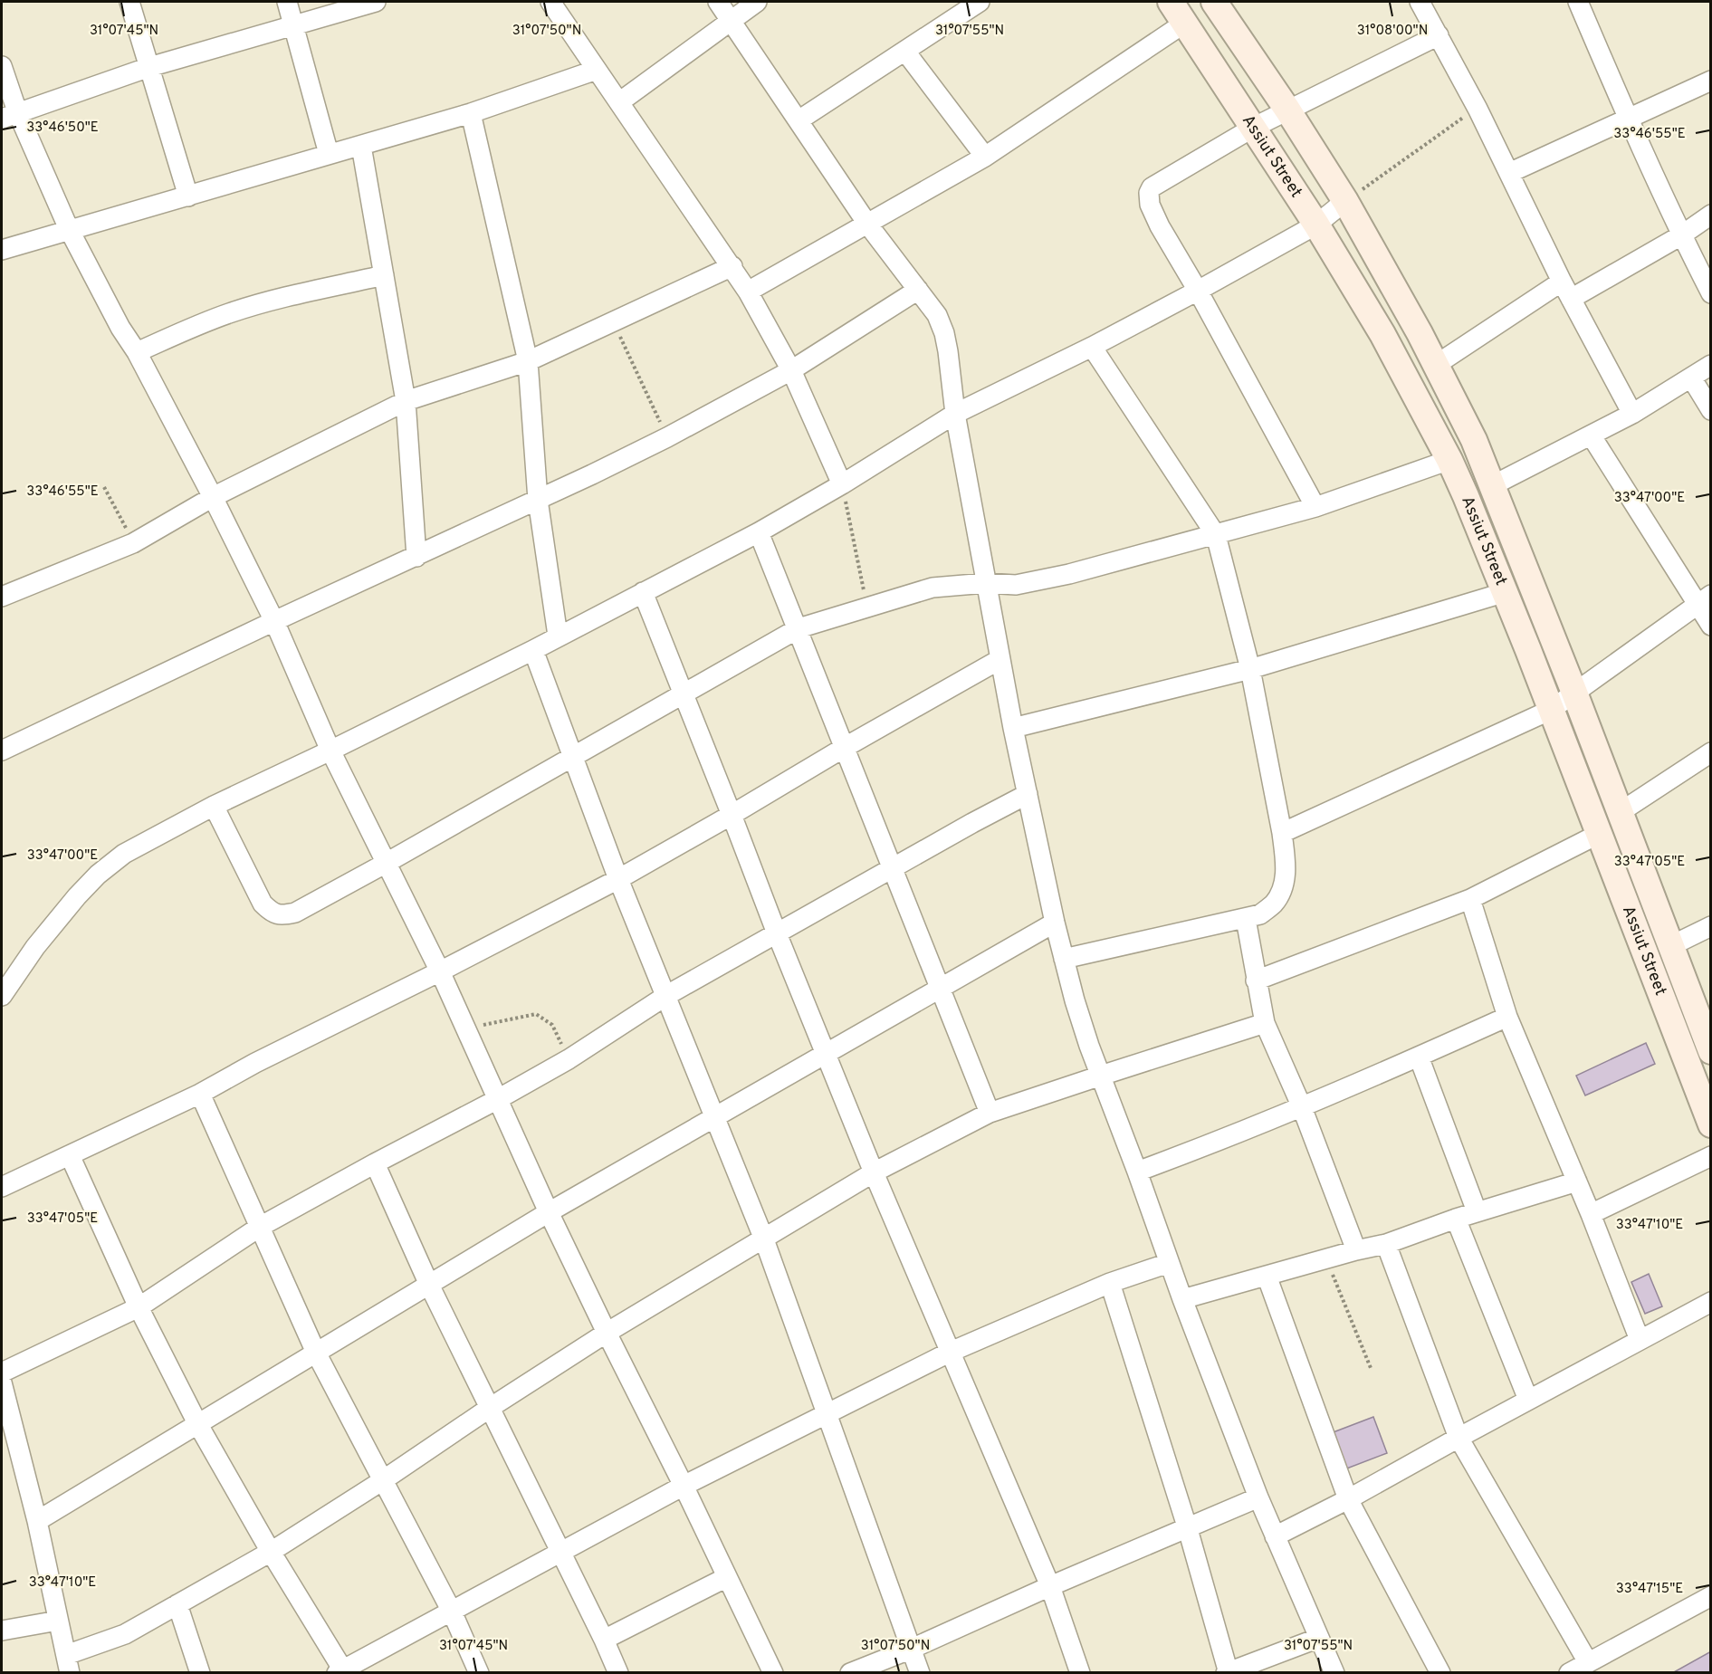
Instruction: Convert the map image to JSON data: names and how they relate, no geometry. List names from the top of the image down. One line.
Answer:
{"streets":{"street":["Assiut Street"]},"coordinates":["31°07'45\"N","31°07'50\"N","31°07'55\"N","31°08'00\"N","33°46'50\"E","33°46'55\"E","33°47'00\"E","33°47'05\"E","33°47'10\"E","33°47'15\"E"]}
